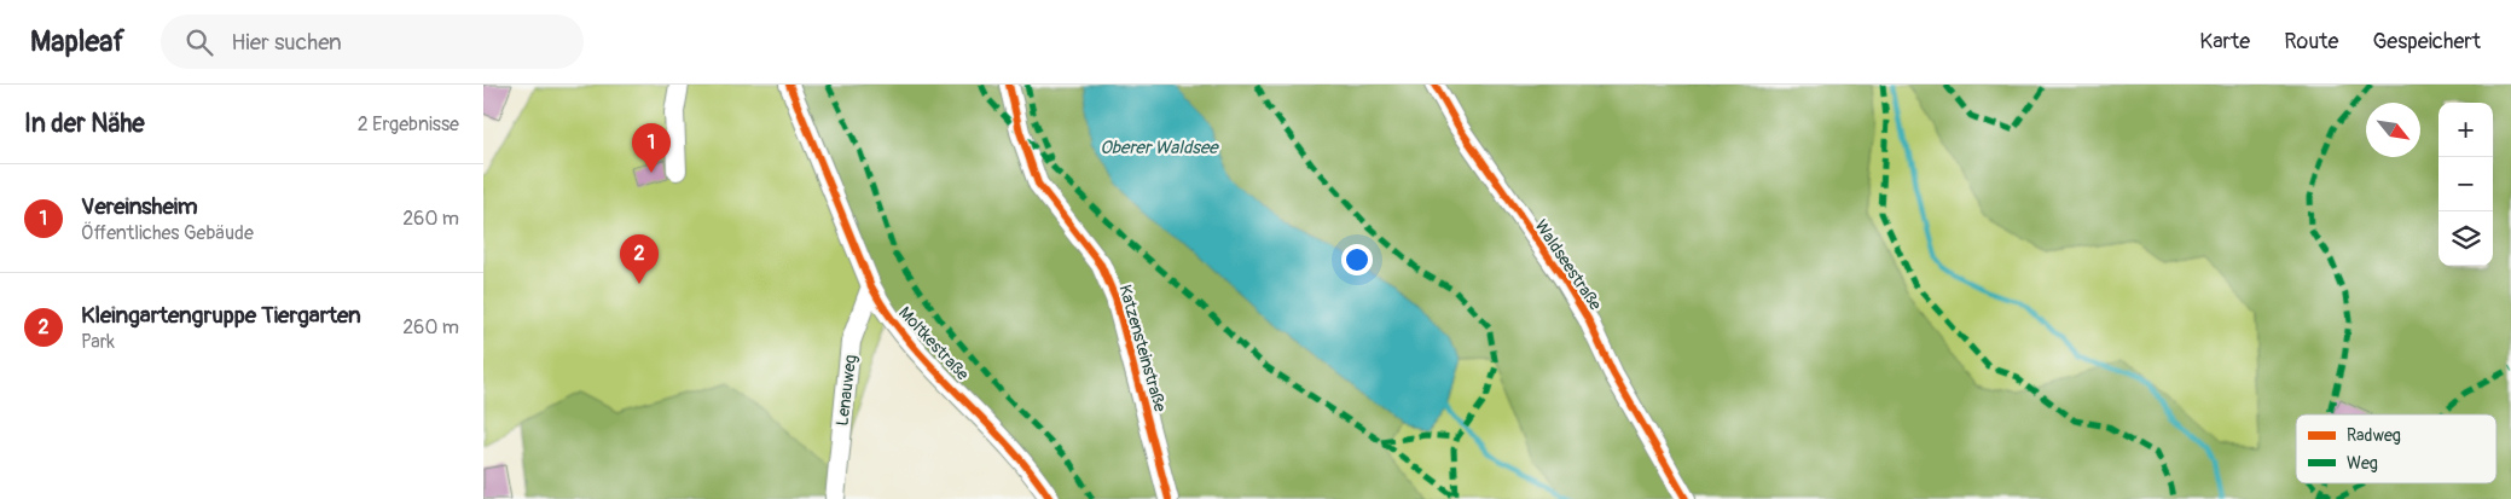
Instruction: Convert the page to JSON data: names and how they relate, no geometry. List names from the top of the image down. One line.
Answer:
{"streets":{"street":["Waldseestraße","Moltkestraße","Katzensteinstraße","Lenauweg"]},"crossings":[["Moltkestraße","Lenauweg"]],"water":["Oberer Waldsee"],"legend":["Radweg","Weg"],"north":"bottom right","page":{"header":"Mapleaf","search":"Hier suchen","nav":["Karte","Route","Gespeichert"],"heading":["In der Nähe","2 Ergebnisse"],"map_buttons":["+","−"],"pins":["1","2"],"list":[{"mark":"1","name":"Vereinsheim","note":"Öffentliches Gebäude","value":"260 m"},{"mark":"2","name":"Kleingartengruppe Tiergarten","note":"Park","value":"260 m"}]}}
